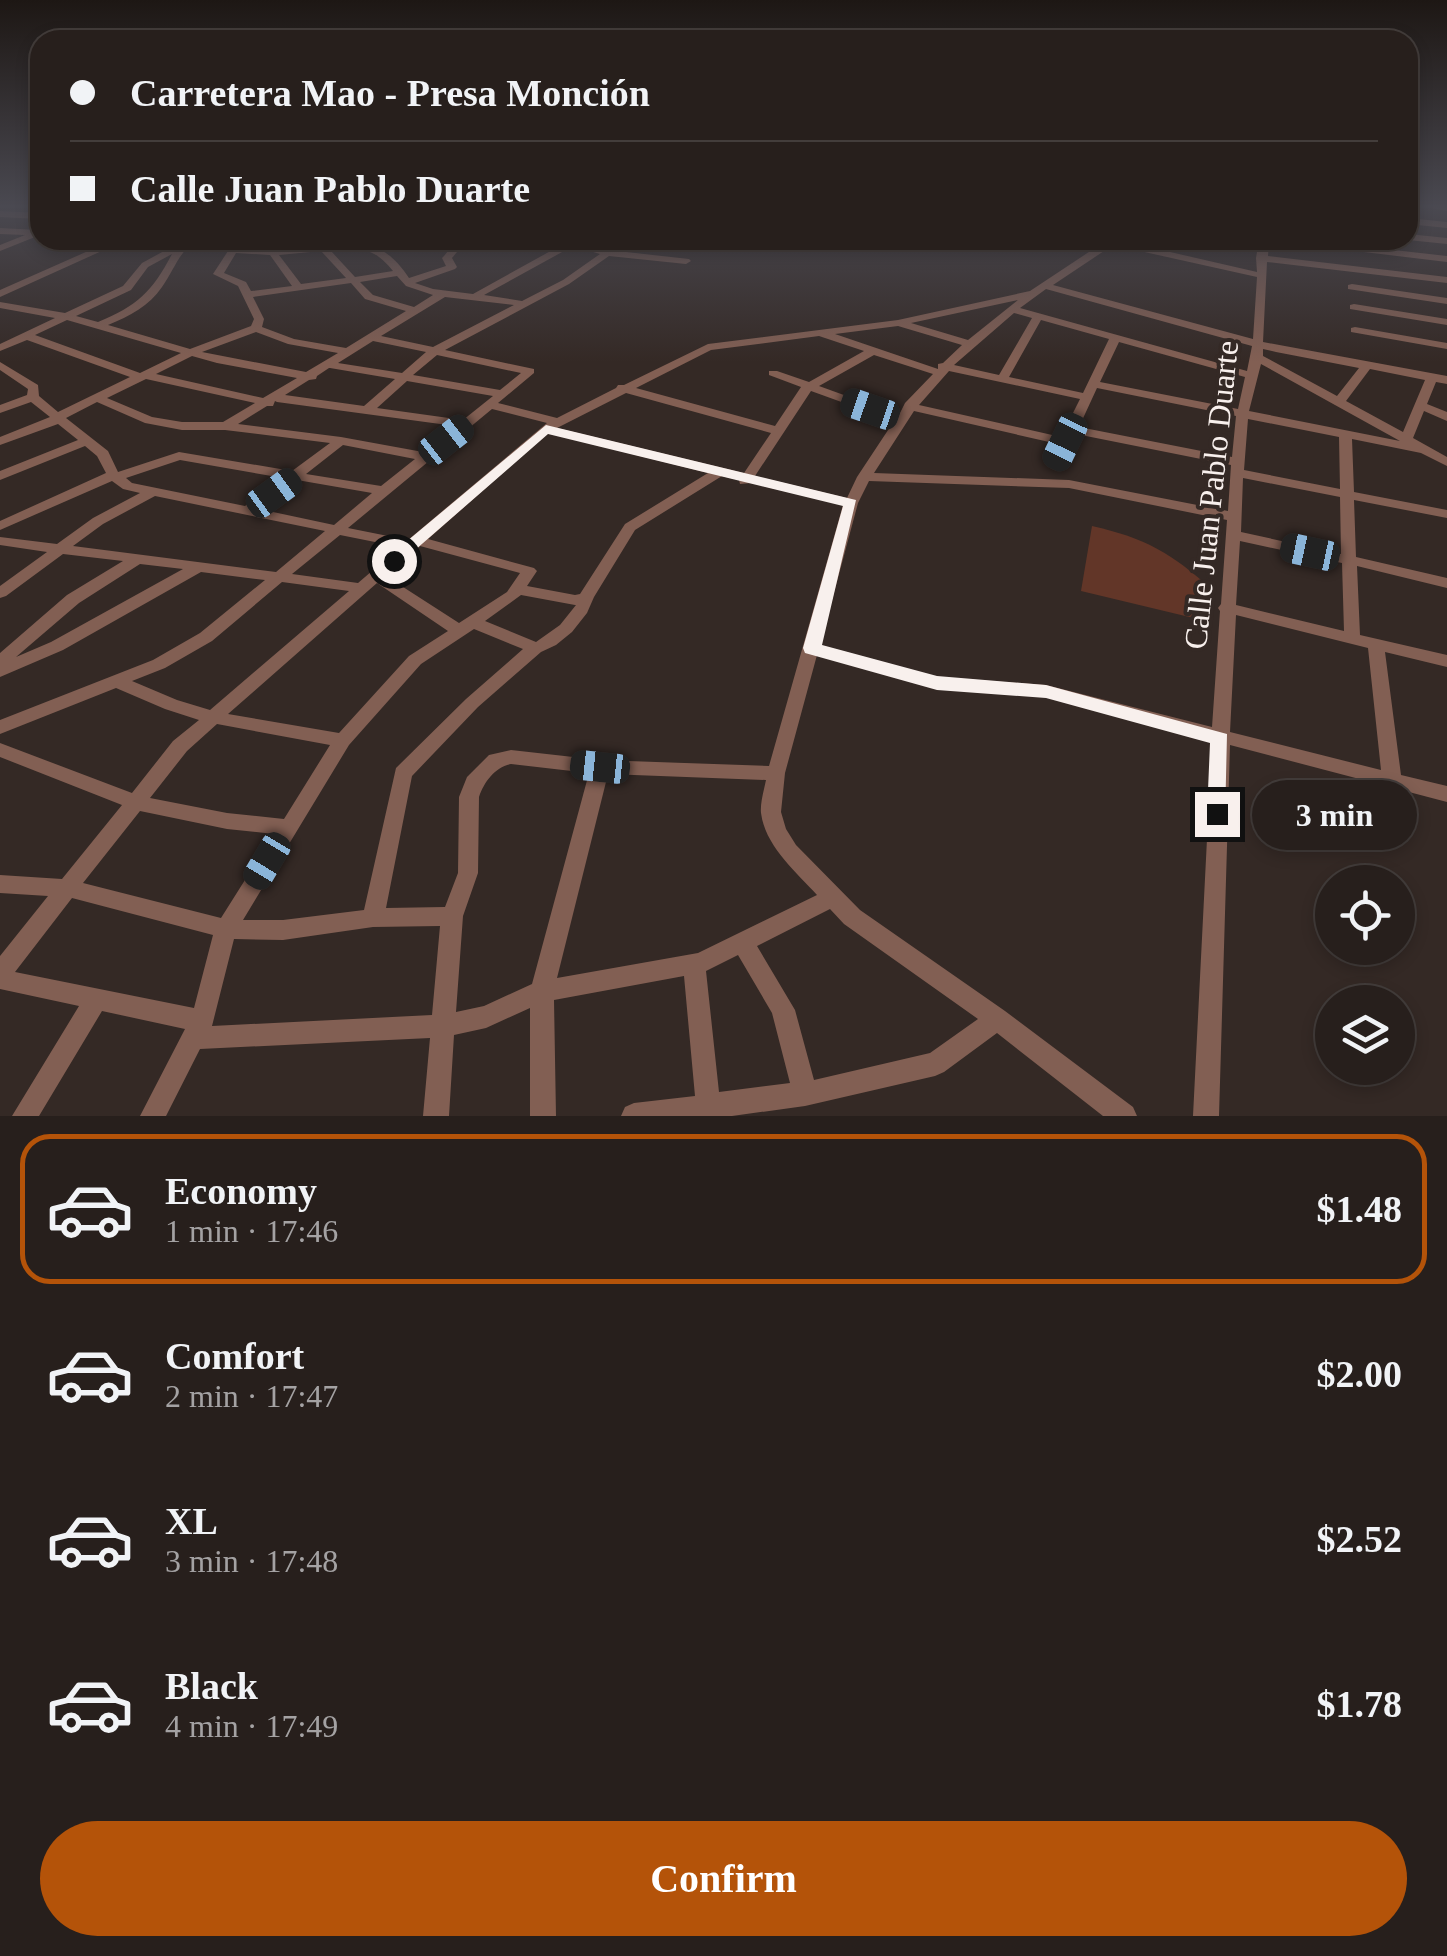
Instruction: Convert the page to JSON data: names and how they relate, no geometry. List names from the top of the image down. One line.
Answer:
{"streets":{"street":["Calle Juan Pablo Duarte"]},"page":{"banner":["Carretera Mao - Presa Monción","Calle Juan Pablo Duarte"],"bubble":"3 min","list":[{"name":"Economy","note":"1 min · 17:46","value":"$1.48"},{"name":"Comfort","note":"2 min · 17:47","value":"$2.00"},{"name":"XL","note":"3 min · 17:48","value":"$2.52"},{"name":"Black","note":"4 min · 17:49","value":"$1.78"}],"buttons":"Confirm"}}
